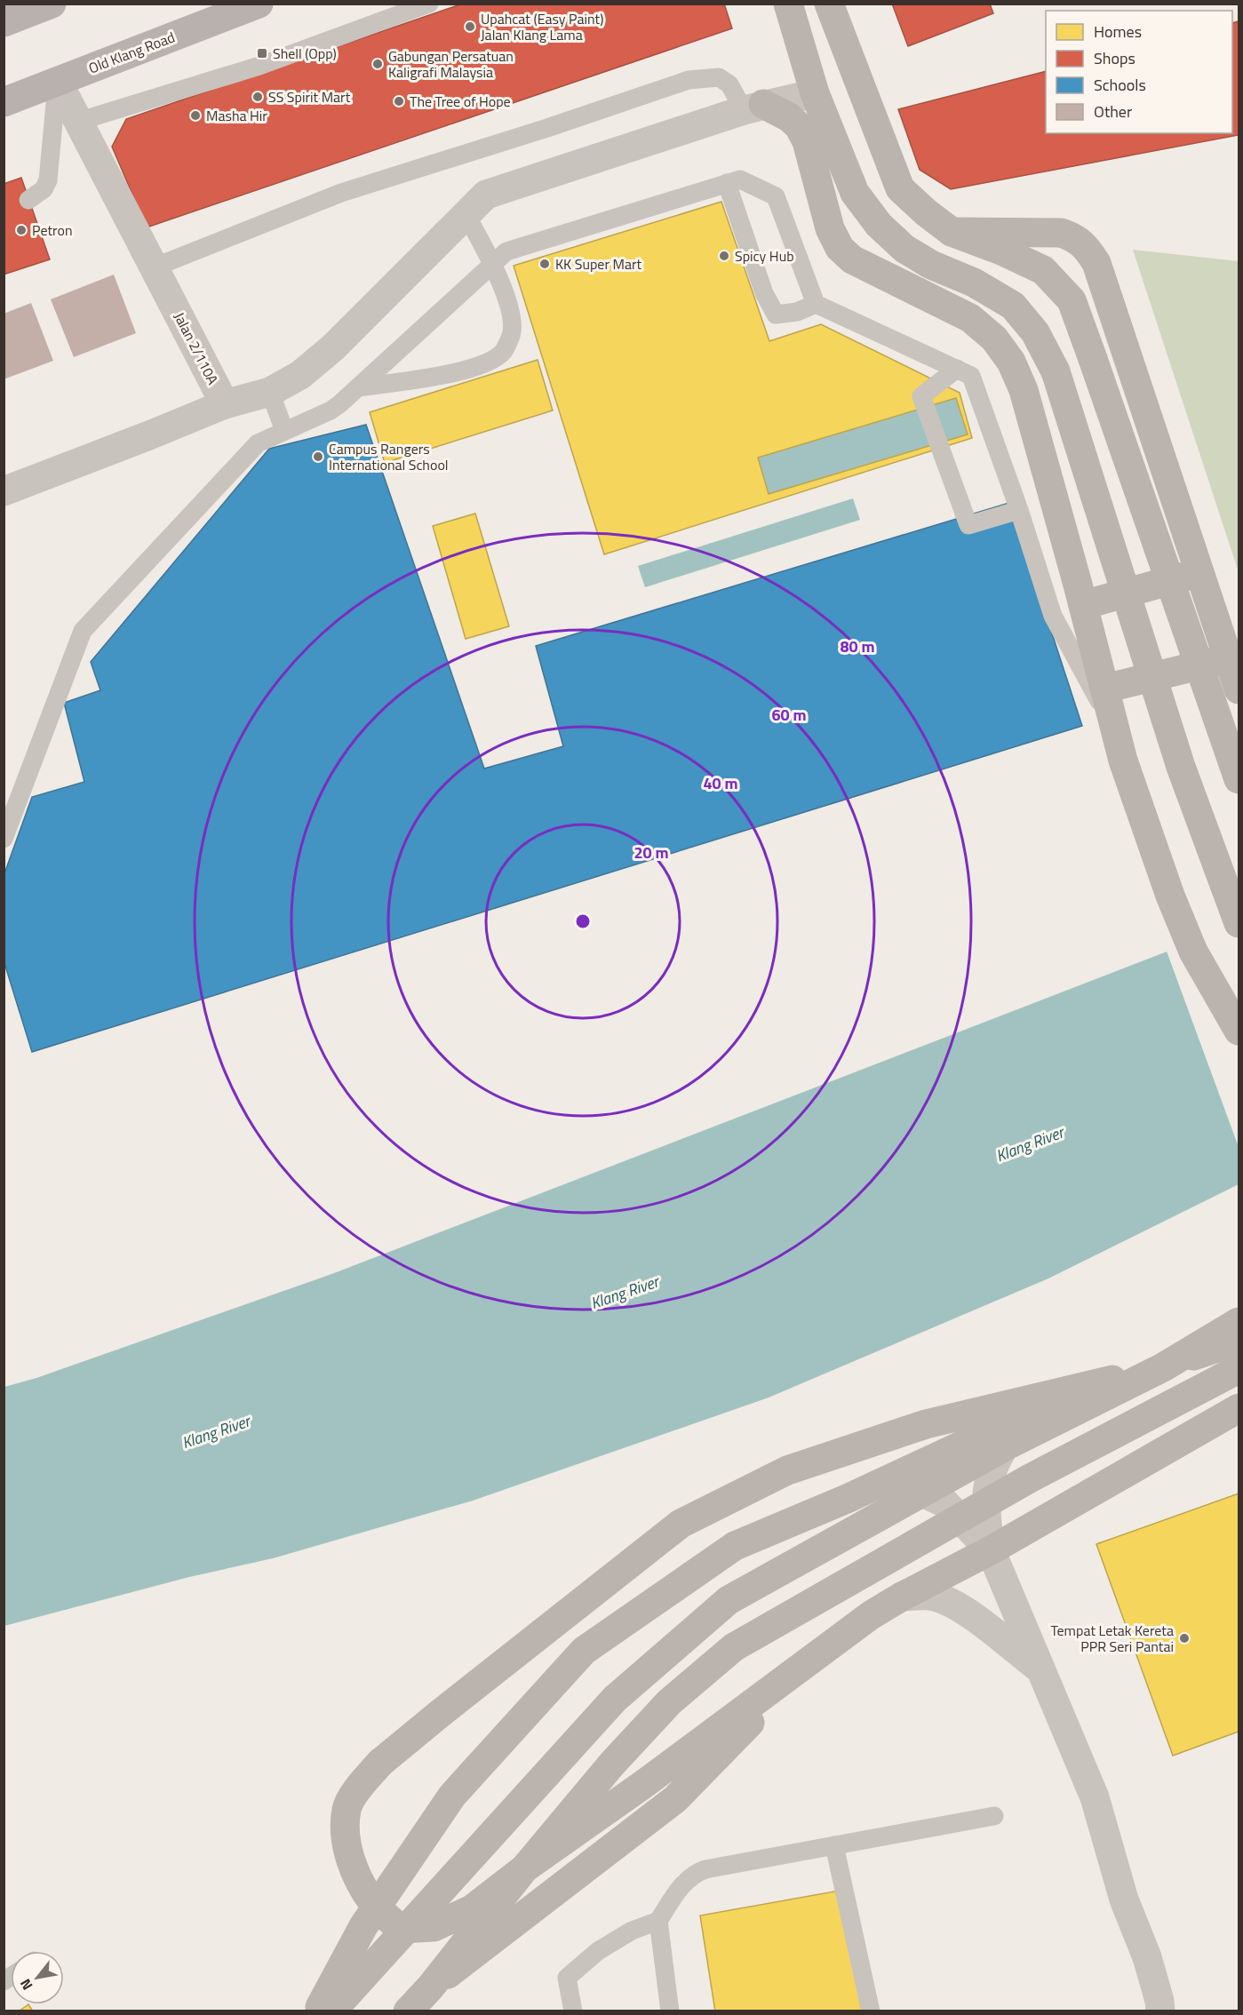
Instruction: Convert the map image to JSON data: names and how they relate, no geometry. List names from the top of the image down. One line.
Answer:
{"streets":{"main road":["Old Klang Road"],"street":["Jalan 2/110A"]},"crossings":[["Old Klang Road","Jalan 2/110A"]],"water":["Klang River"],"places":{"other":["Upahcat (Easy Paint) Jalan Klang Lama","Gabungan Persatuan Kaligrafi Malaysia","SS Spirit Mart","The Tree of Hope","Masha Hir","Petron","Spicy Hub","KK Super Mart","Campus Rangers International School","Tempat Letak Kereta PPR Seri Pantai"],"transit":["Shell (Opp)"]},"legend":["Homes","Shops","Schools","Other"],"north":"bottom left","rings":["80 m","60 m","40 m","20 m"]}
